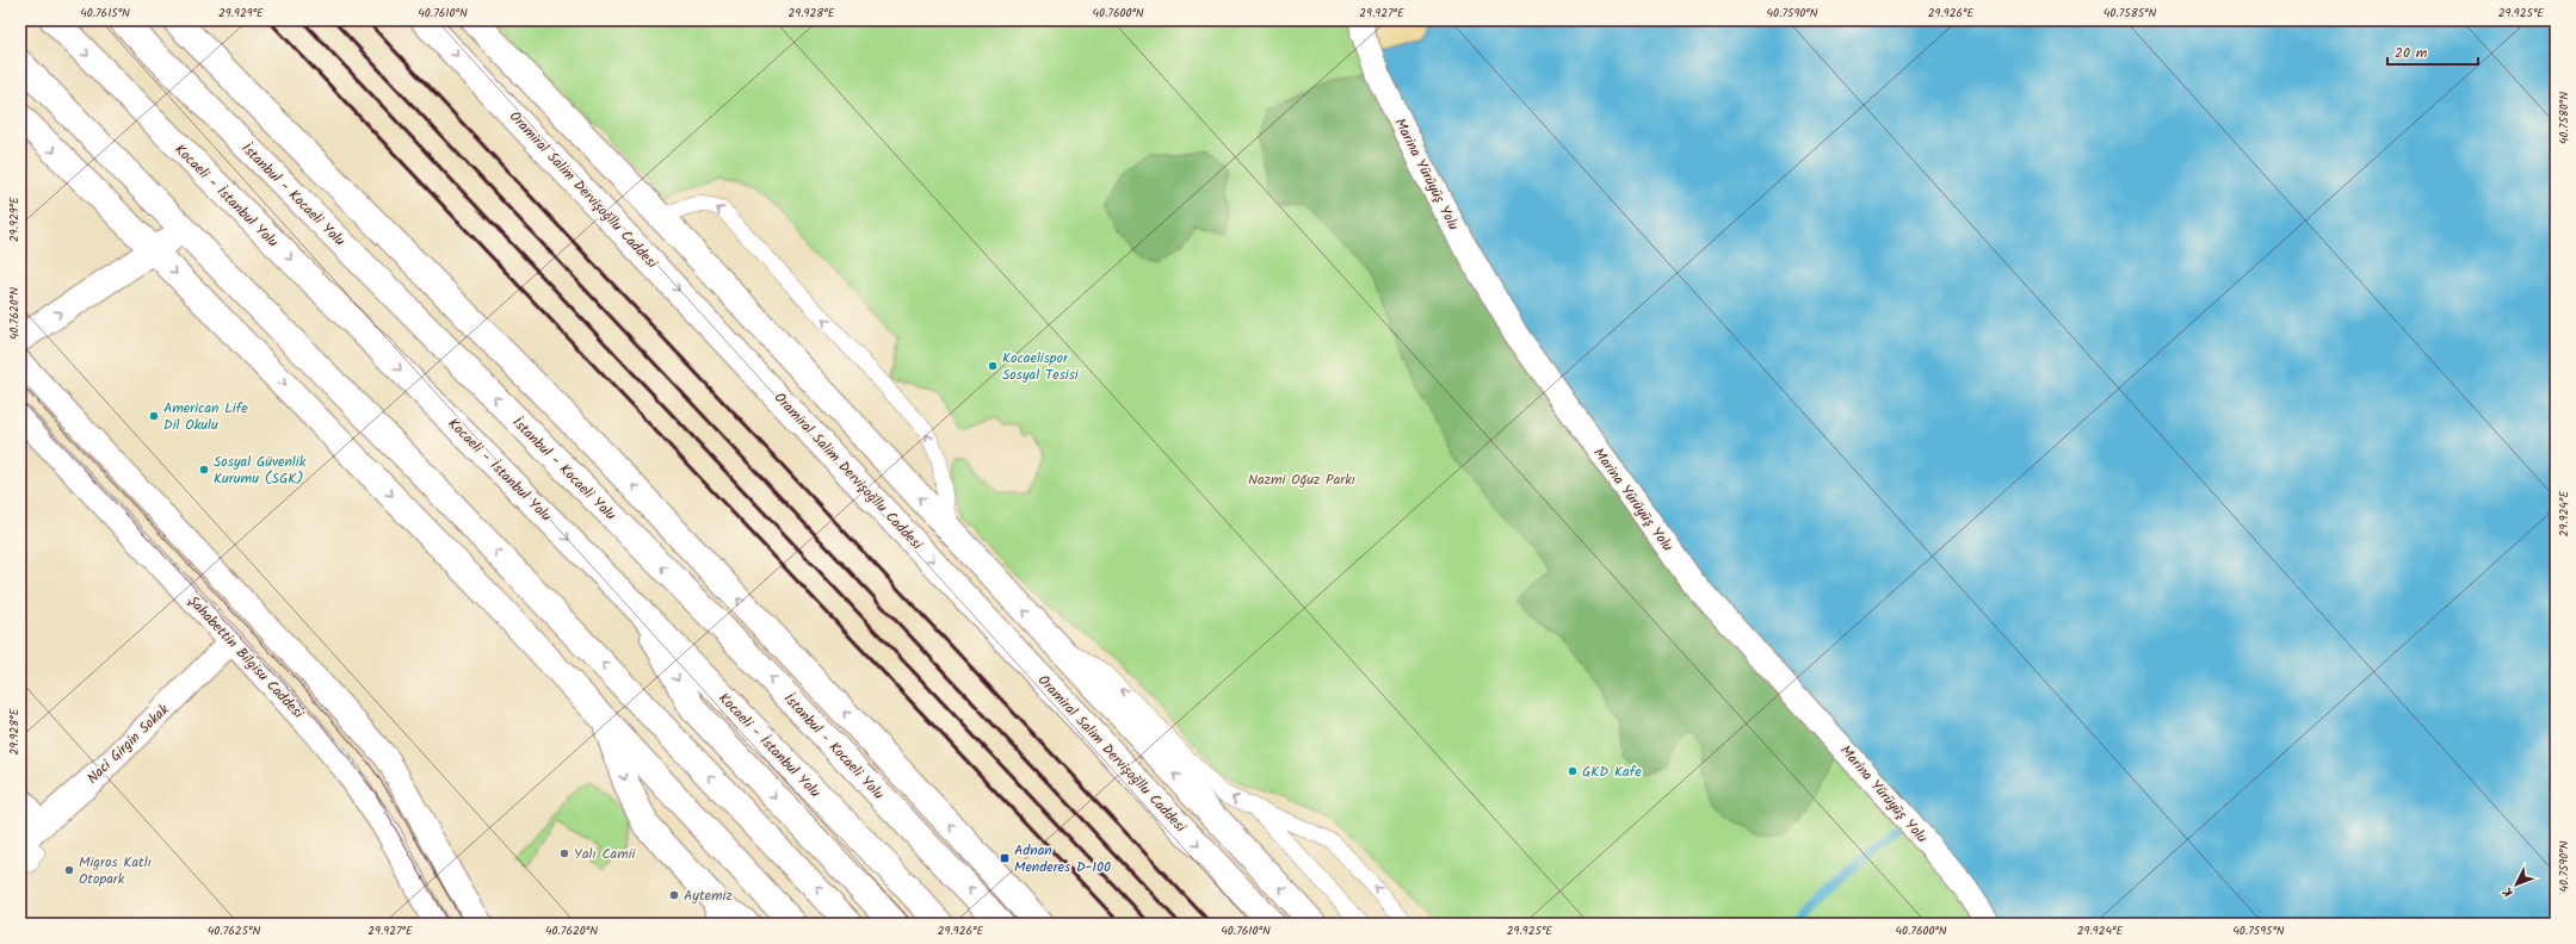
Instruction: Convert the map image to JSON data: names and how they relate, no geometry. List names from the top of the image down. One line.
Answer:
{"streets":{"main road":["Oramiral Salim Dervişoğllu Caddesi","İstanbul - Kocaeli Yolu","Kocaeli - İstanbul Yolu","Naci Girgin Sokak"],"street":["Marina Yürüyüş Yolu","Şahabettin Bilgisu Caddesi"]},"crossings":[["Şahabettin Bilgisu Caddesi","Naci Girgin Sokak"]],"parks":["Nazmi Oğuz Parkı"],"places":{"other":["Kocaelispor Sosyal Tesisi","American Life Dil Okulu","Sosyal Güvenlik Kurumu (SGK)","GKD Kafe","Yalı Camii","Migros Katlı Otopark","Aytemiz"],"transit":["Adnan Menderes D-100"]},"scale_bar":"20 m","north":"bottom left","coordinates":["40.7615°N","29.929°E","40.7610°N","29.928°E","40.7600°N","29.927°E","40.7590°N","29.926°E","40.7585°N","29.925°E","40.7580°N","40.7620°N","29.924°E","40.7625°N","40.7595°N"]}
